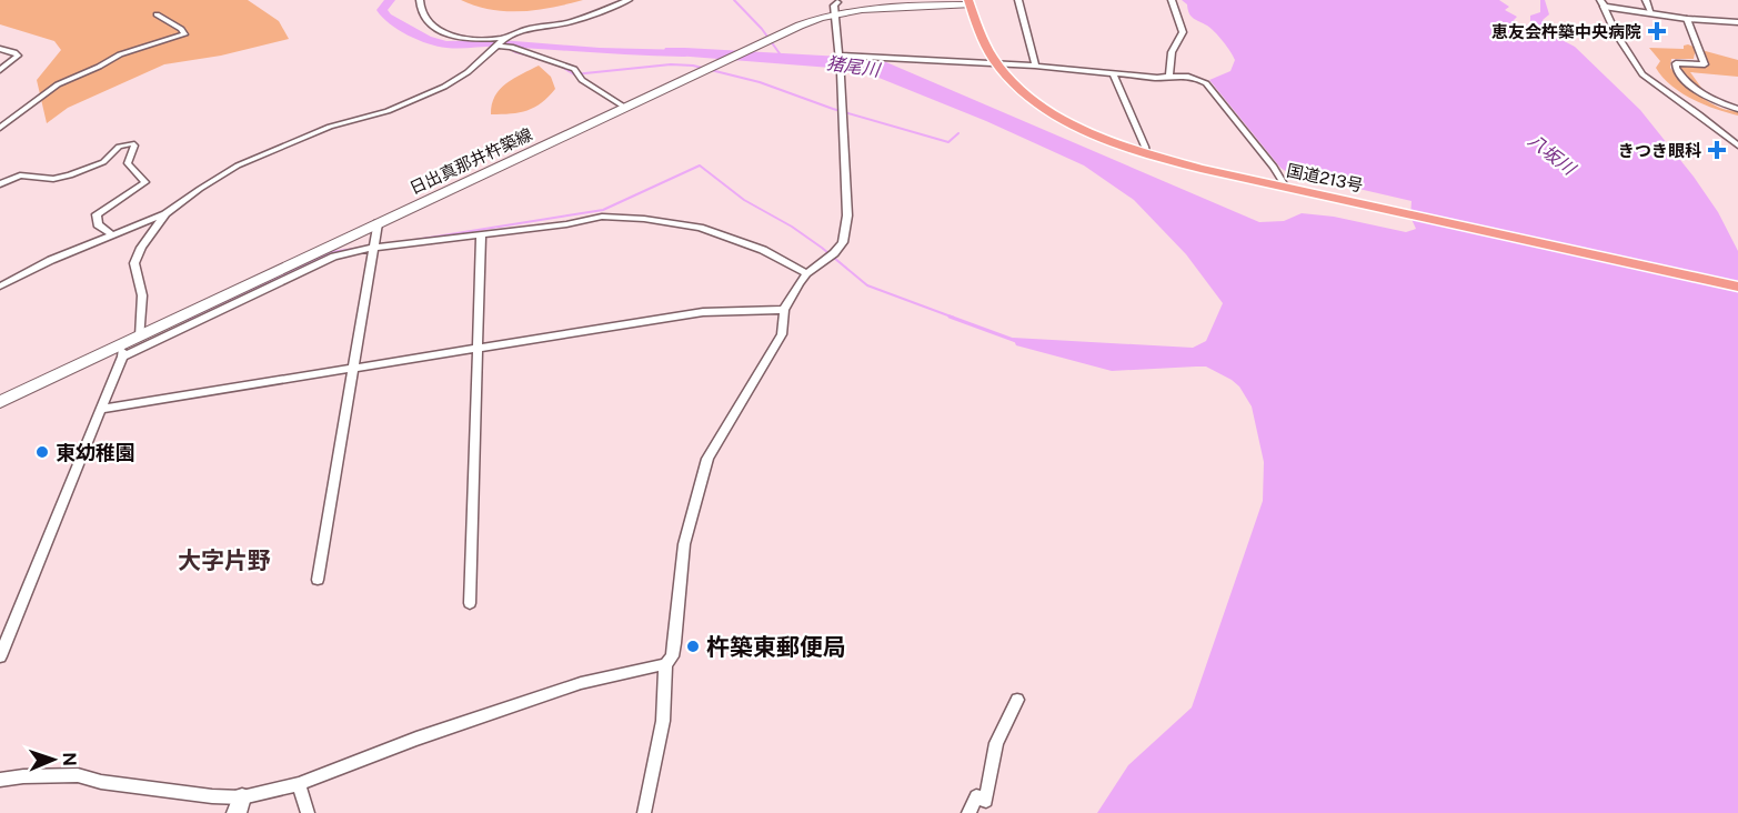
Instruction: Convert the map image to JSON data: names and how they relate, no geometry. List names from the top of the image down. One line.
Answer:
{"streets":{"highway":["国道213号"],"main road":["日出真那井杵築線"]},"crossings":[["日出真那井杵築線","国道213号"]],"districts":["大字片野"],"water":["猪尾川","八坂川"],"places":{"health":["恵友会杵築中央病院","きつき眼科"],"other":["東幼稚園","杵築東郵便局"]},"north":"right"}
